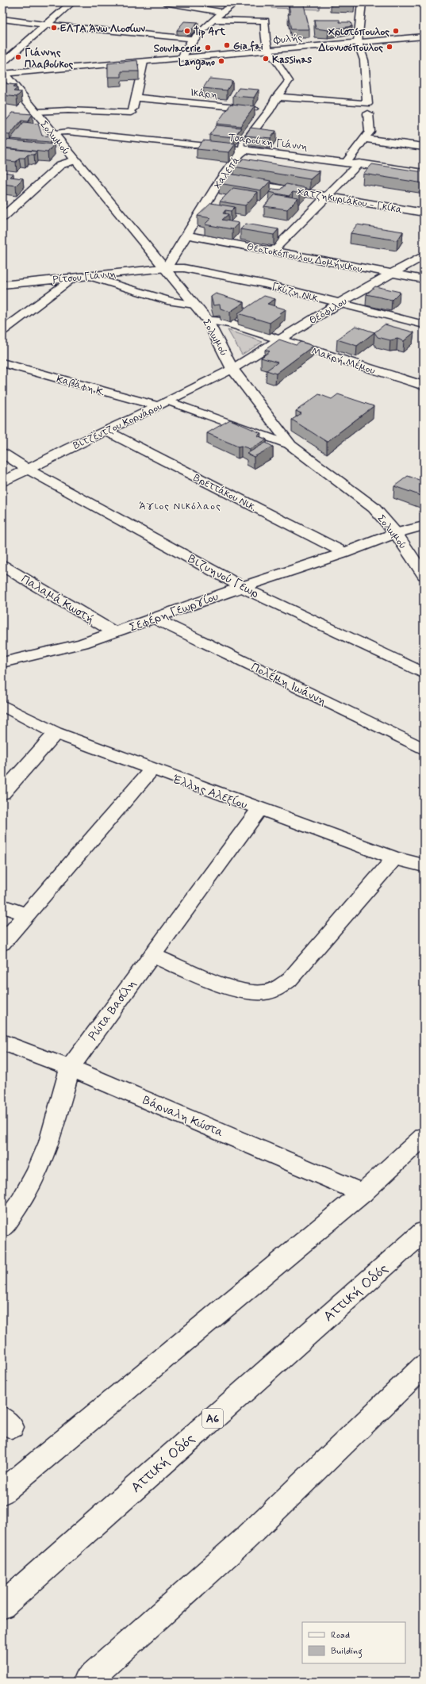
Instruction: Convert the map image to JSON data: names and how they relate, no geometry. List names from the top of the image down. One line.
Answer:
{"streets":{"main road":["Φυλής","Ικάρη","Σολωμού","Τσαρούχη Γιάννη","Χαλεπά","Χατζηκυριάκου - Γκίκα","Θεοτοκόπουλου Δομήνικου","Ρίτσου Γιάννη","Γκύζη Νικ.","Θεόφιλου","Μακρή Μέμου","Καβάφη Κ.","Βιτζέντζου Κορνάρου","Βρεττάκου Νικ.","Βιζυηνού Γεωρ","Παλαμά Κωστή","Σεφέρη Γεωργίου","Πολέμη Ιωάννη","Έλλης Αλεξίου","Ρώτα Βασίλη","Βάρναλη Κώστα","Αττική Οδός","Α6"]},"crossings":[["Φυλής","Σολωμού"],["Φυλής","Χαλεπά"],["Ικάρη","Χαλεπά"],["Σολωμού","Τσαρούχη Γιάννη"],["Σολωμού","Χαλεπά"],["Σολωμού","Ρίτσου Γιάννη"],["Σολωμού","Γκύζη Νικ."],["Σολωμού","Θεόφιλου"],["Σολωμού","Μακρή Μέμου"],["Σολωμού","Βιτζέντζου Κορνάρου"],["Σολωμού","Σεφέρη Γεωργίου"],["Τσαρούχη Γιάννη","Χαλεπά"],["Χαλεπά","Χατζηκυριάκου - Γκίκα"],["Χαλεπά","Θεοτοκόπουλου Δομήνικου"],["Χαλεπά","Ρίτσου Γιάννη"],["Χαλεπά","Γκύζη Νικ."],["Θεοτοκόπουλου Δομήνικου","Θεόφιλου"],["Ρίτσου Γιάννη","Γκύζη Νικ."],["Γκύζη Νικ.","Θεόφιλου"],["Θεόφιλου","Μακρή Μέμου"],["Θεόφιλου","Βιτζέντζου Κορνάρου"],["Καβάφη Κ.","Βιτζέντζου Κορνάρου"],["Βιτζέντζου Κορνάρου","Βρεττάκου Νικ."],["Βιτζέντζου Κορνάρου","Βιζυηνού Γεωρ"],["Βρεττάκου Νικ.","Σεφέρη Γεωργίου"],["Βιζυηνού Γεωρ","Σεφέρη Γεωργίου"],["Παλαμά Κωστή","Σεφέρη Γεωργίου"],["Σεφέρη Γεωργίου","Πολέμη Ιωάννη"],["Έλλης Αλεξίου","Ρώτα Βασίλη"],["Ρώτα Βασίλη","Βάρναλη Κώστα"]],"districts":["Άγιος Νικόλαος"],"places":["ΕΛΤΑ Άνω Λιοσίων","Tip Art","Χριστόπουλος","Gia fai","Διονυσόπουλος","Souvlacerie","Γιάννης Πλαβούκος","Kassinas","Langano"],"legend":["Road","Building"]}
